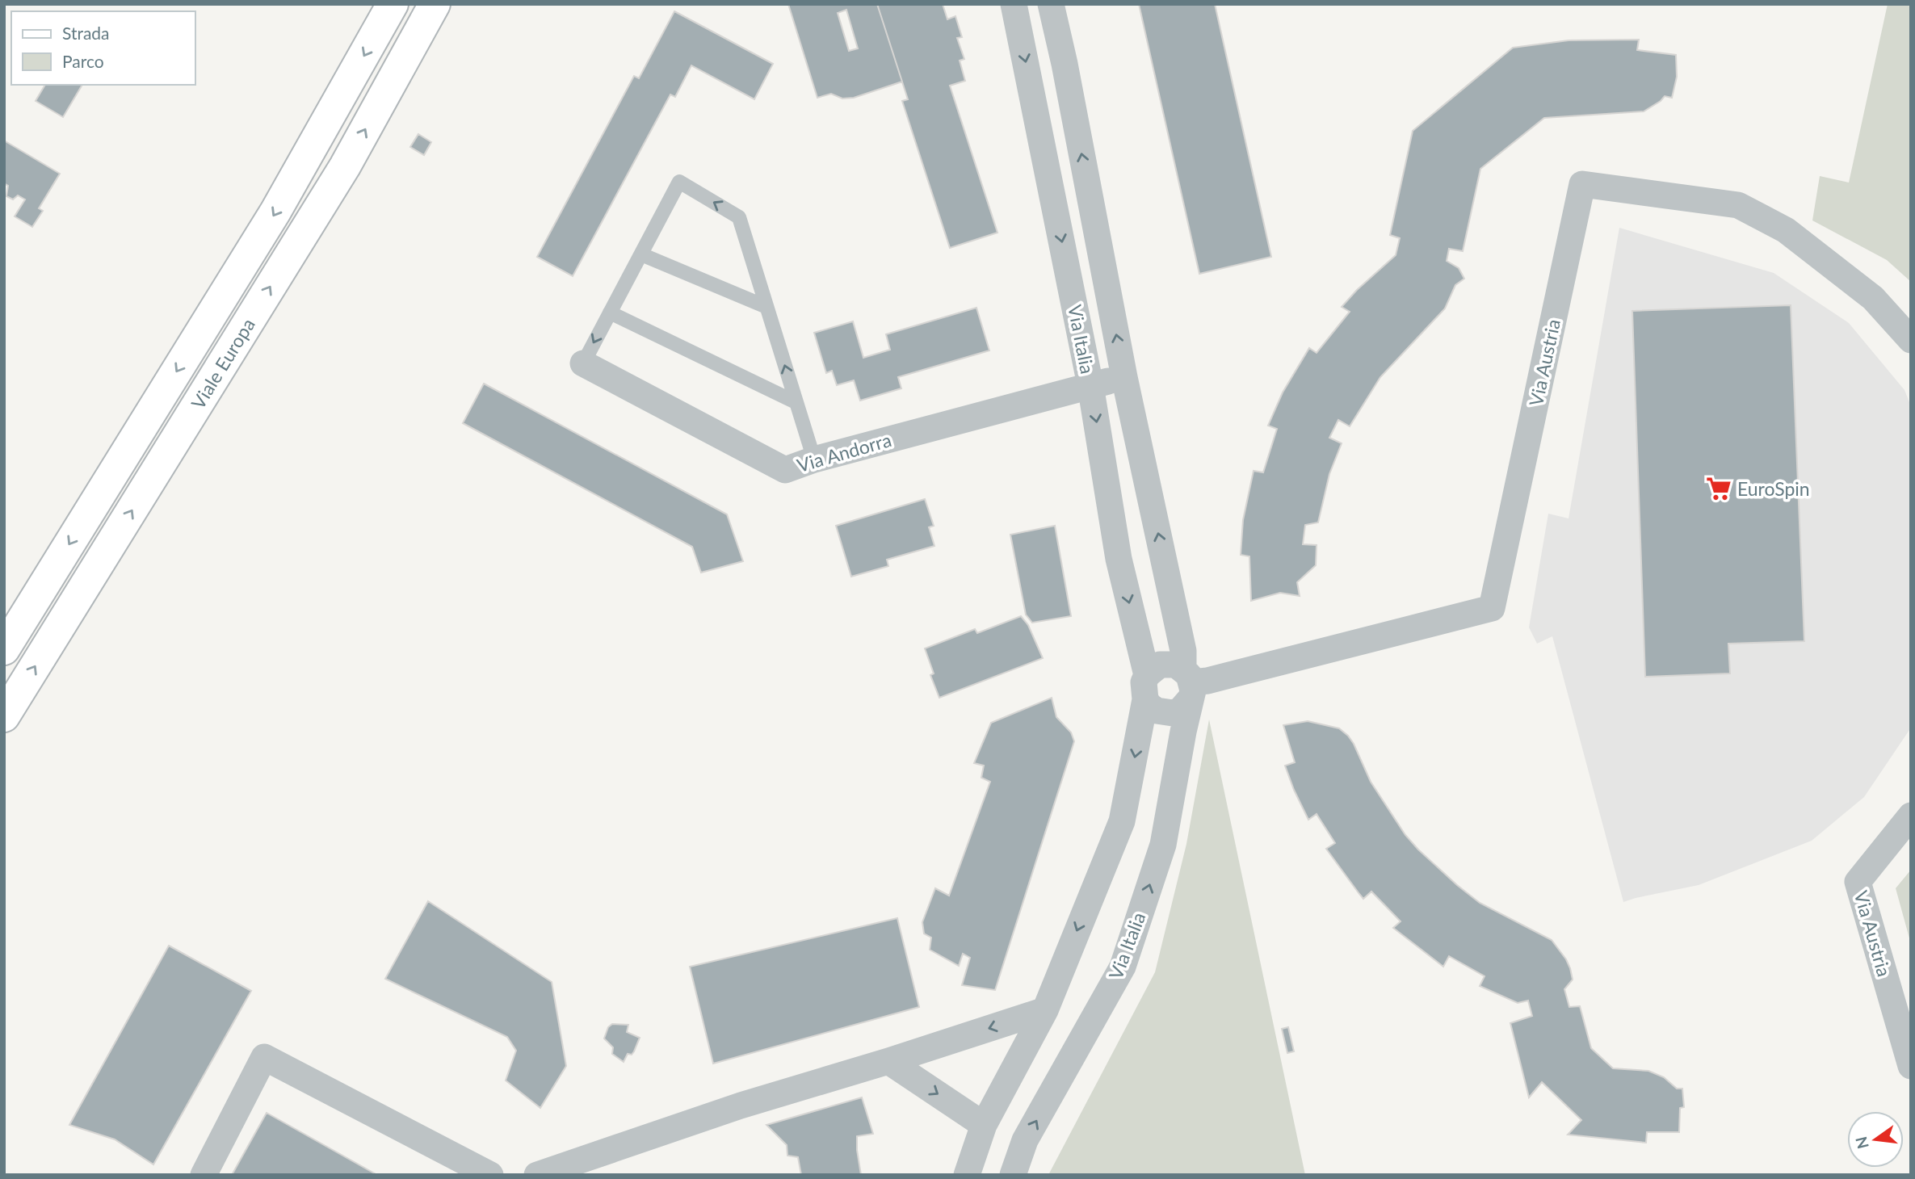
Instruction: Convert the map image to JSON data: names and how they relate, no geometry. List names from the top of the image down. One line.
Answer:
{"streets":{"main road":["Viale Europa"],"street":["Via Italia","Via Austria","Via Andorra"]},"crossings":[["Via Italia","Via Austria"],["Via Italia","Via Andorra"]],"places":{"supermarket":["EuroSpin"]},"legend":["Strada","Parco"],"north":"left"}
